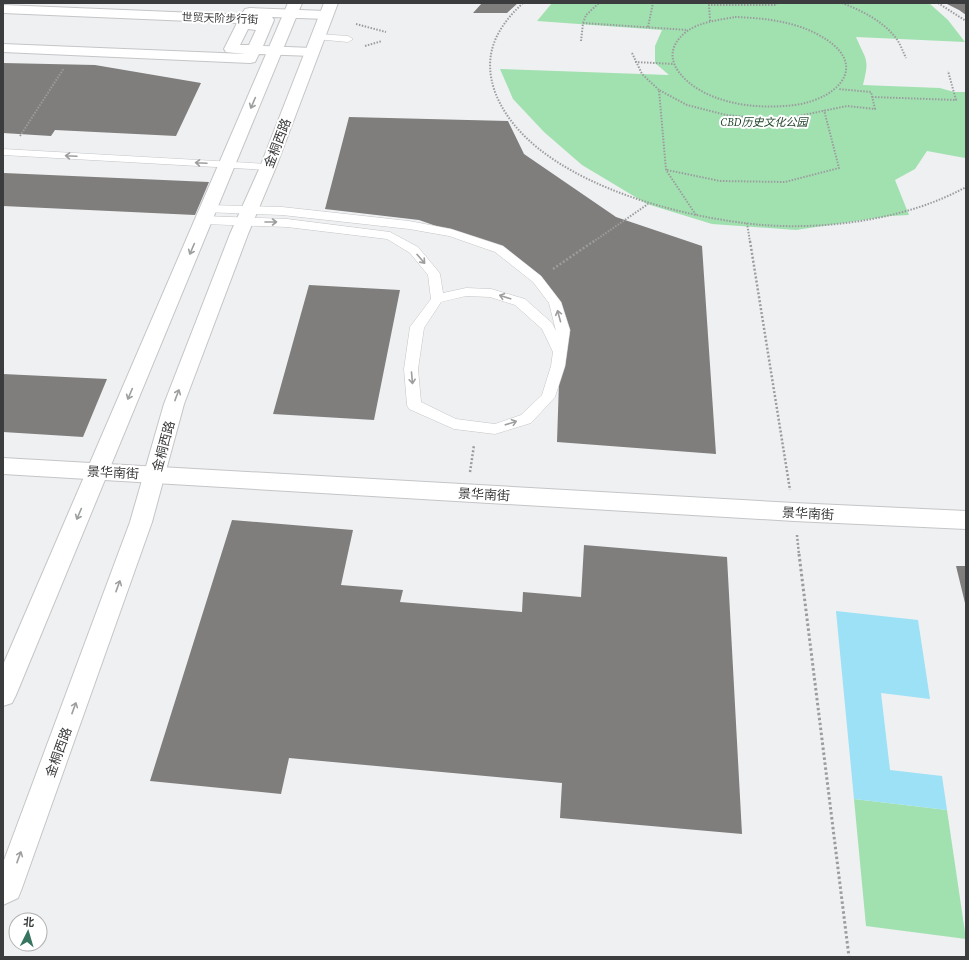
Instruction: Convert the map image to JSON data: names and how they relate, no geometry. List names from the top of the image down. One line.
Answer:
{"streets":{"street":["世贸天阶步行街","金桐西路","景华南街"]},"crossings":[["金桐西路","景华南街"]],"parks":["CBD历史文化公园"],"north":"top"}
